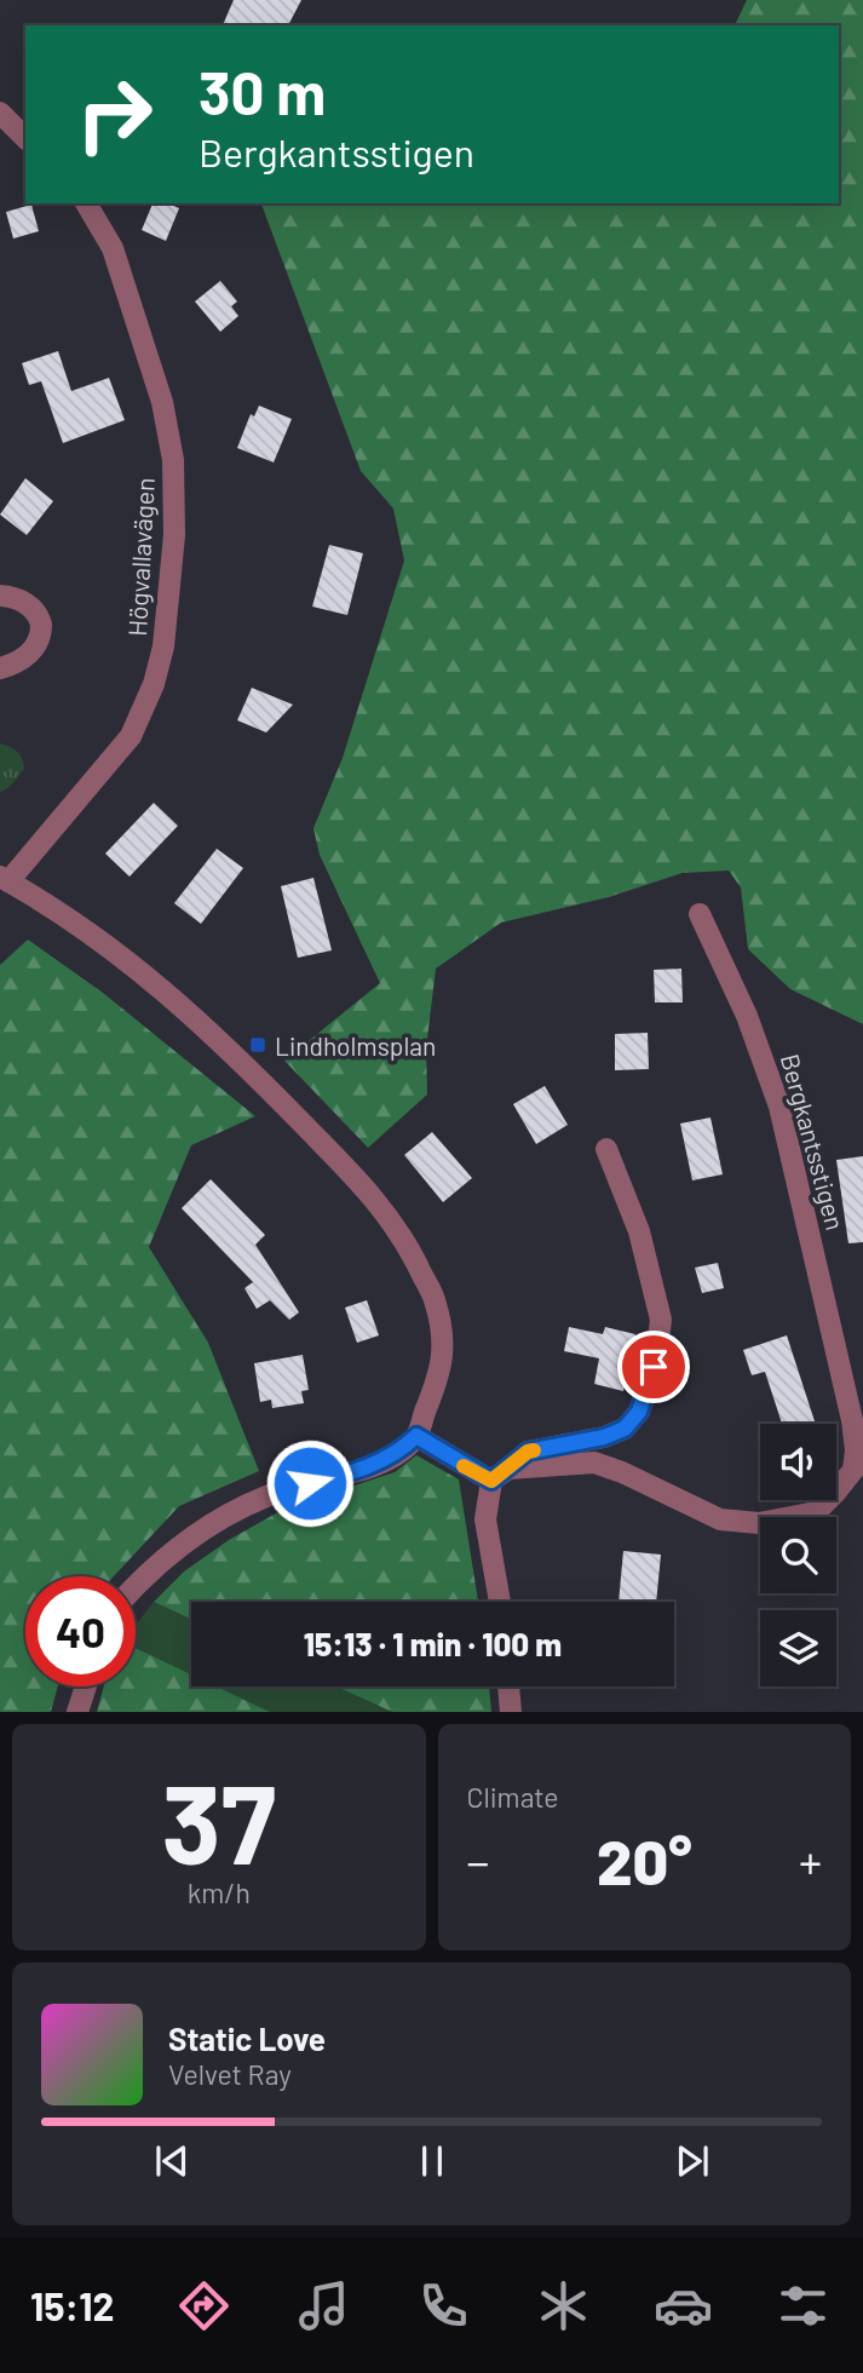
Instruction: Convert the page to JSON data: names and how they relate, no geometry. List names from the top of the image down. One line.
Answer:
{"streets":{"street":["Högvallavägen","Bergkantsstigen"]},"places":{"transit":["Lindholmsplan"]},"page":{"turn":["30 m","Bergkantsstigen"],"limit":"40","trip":"15:13 · 1 min · 100 m","tile":[["37","km/h"],"Climate"],"heat":["−","20°","+"],"song":["Static Love","Velvet Ray"],"tabs":"15:12"}}
